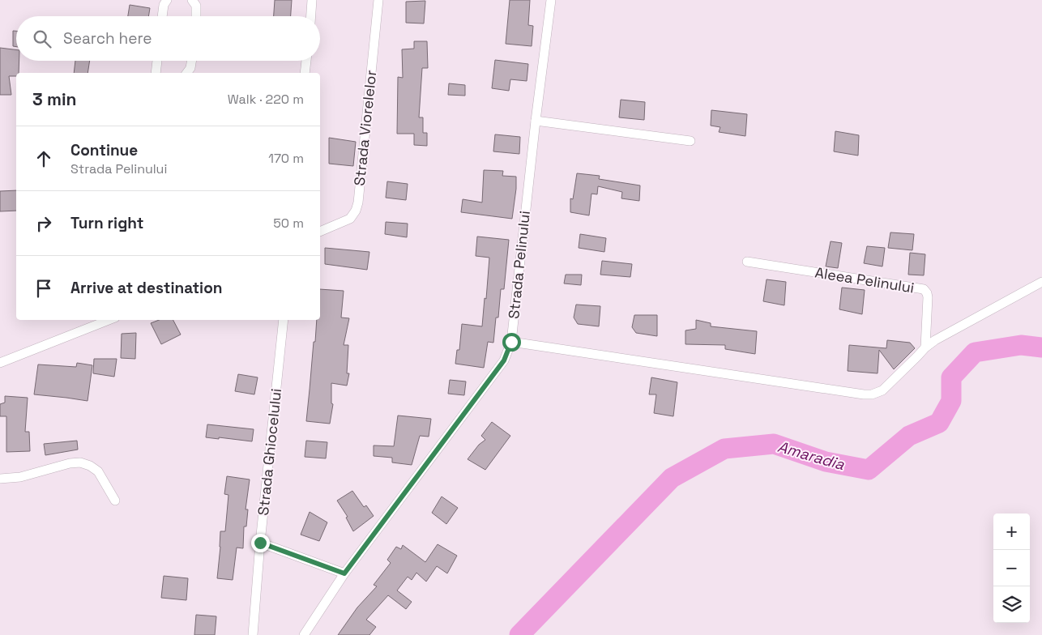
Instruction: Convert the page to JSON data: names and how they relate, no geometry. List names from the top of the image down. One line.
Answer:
{"streets":{"street":["Strada Viorelelor","Strada Pelinului","Aleea Pelinului","Strada Ghiocelului"]},"water":["Amaradia"],"page":{"search":"Search here","heading":["3 min","Walk · 220 m"],"list":[["Continue","Strada Pelinului","170 m"],["Turn right","50 m"],"Arrive at destination"],"map_buttons":["+","−"]}}
